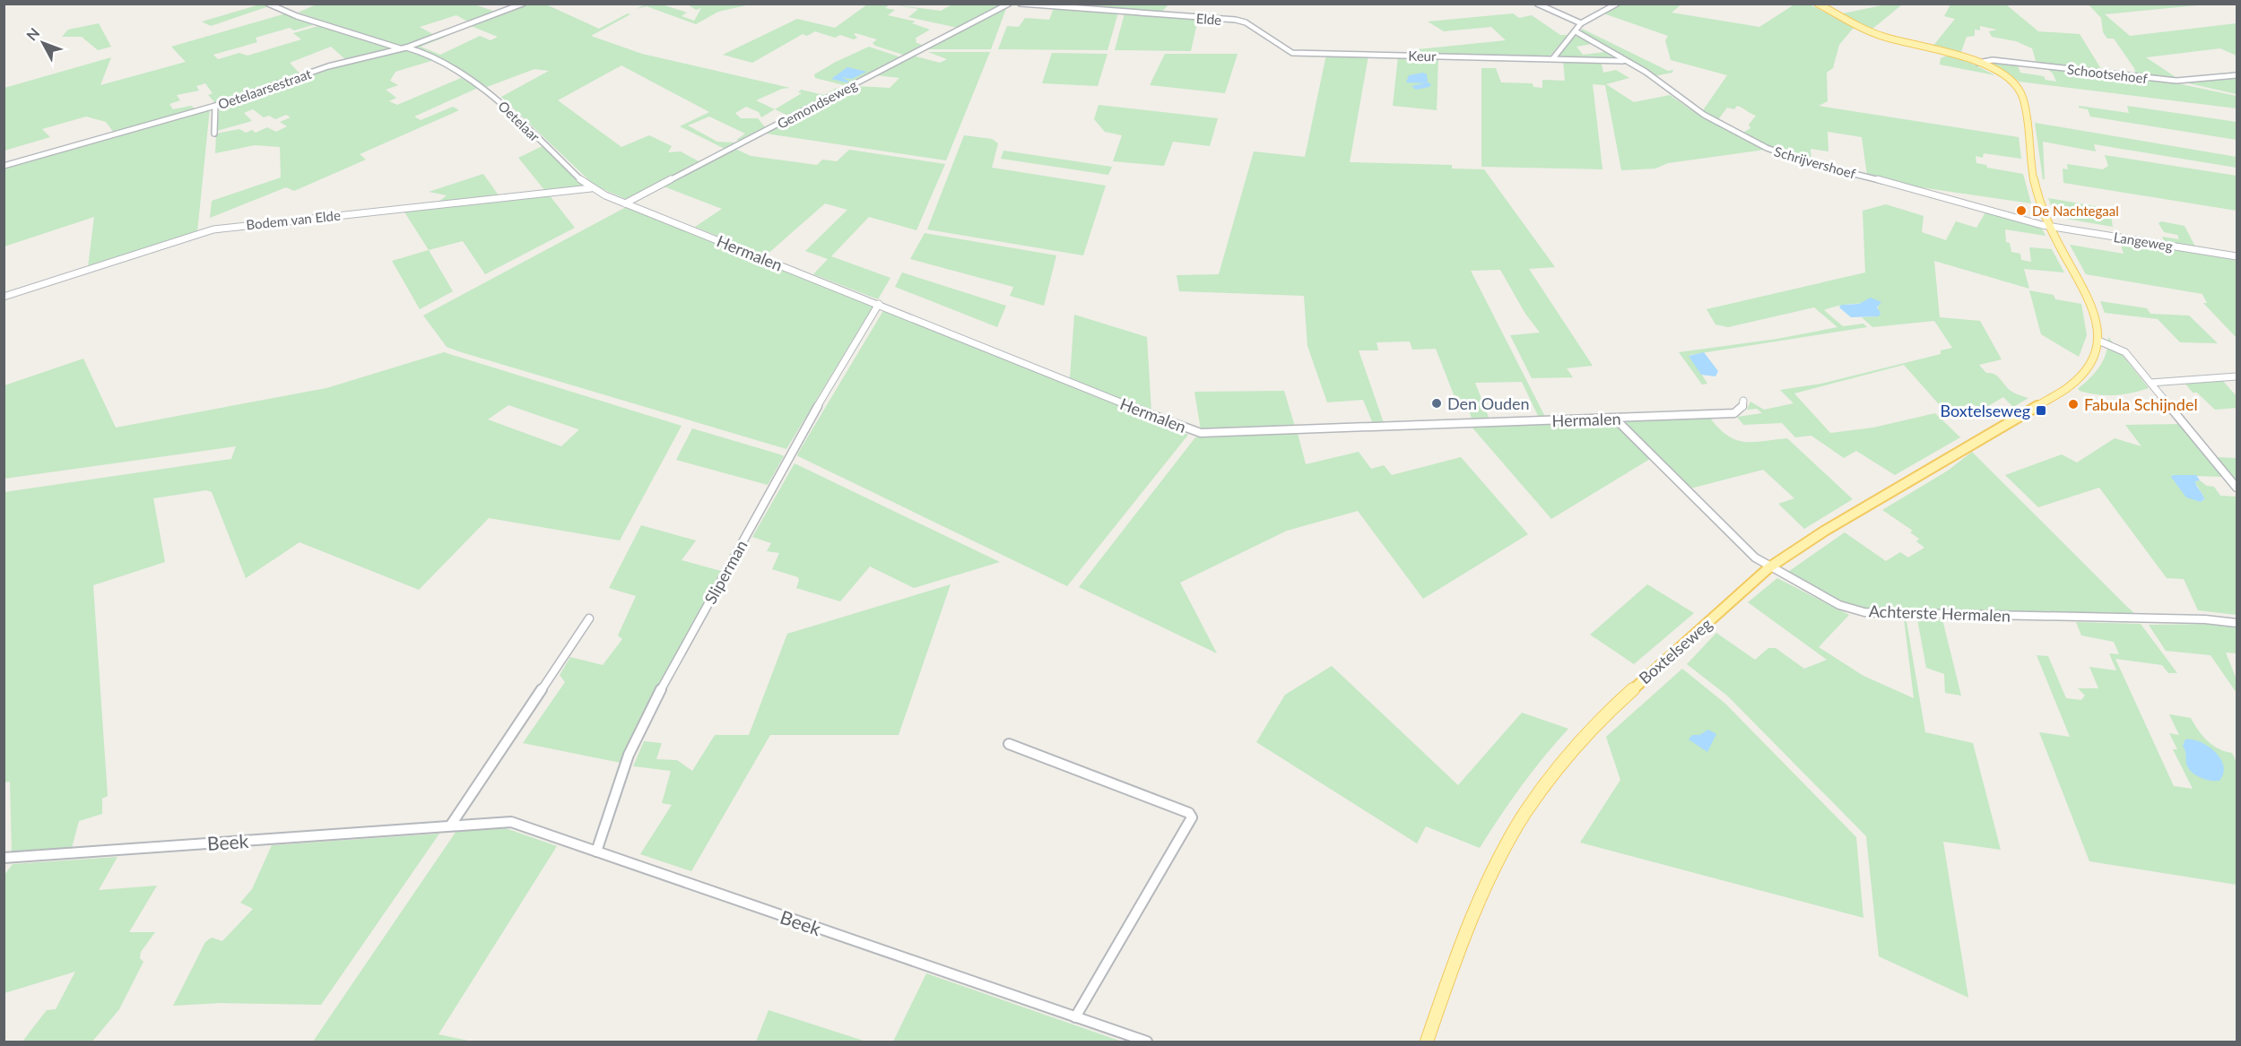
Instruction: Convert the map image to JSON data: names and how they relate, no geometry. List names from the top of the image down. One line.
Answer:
{"streets":{"main road":["Boxtelseweg"],"street":["Elde","Keur","Schootsehoef","Oetelaarsestraat","Gemondseweg","Oetelaar","Schrijvershoef","Bodem van Elde","Langeweg","Hermalen","Sliperman","Achterste Hermalen","Beek"]},"crossings":[["Elde","Keur"],["Keur","Schrijvershoef"],["Schootsehoef","Boxtelseweg"],["Oetelaarsestraat","Oetelaar"],["Gemondseweg","Oetelaar"],["Gemondseweg","Hermalen"],["Oetelaar","Bodem van Elde"],["Oetelaar","Hermalen"],["Schrijvershoef","Langeweg"],["Schrijvershoef","Boxtelseweg"],["Langeweg","Boxtelseweg"],["Hermalen","Sliperman"],["Hermalen","Achterste Hermalen"],["Sliperman","Beek"],["Achterste Hermalen","Boxtelseweg"]],"places":{"other":["De Nachtegaal","Den Ouden","Fabula Schijndel"],"transit":["Boxtelseweg"]},"north":"top left"}
